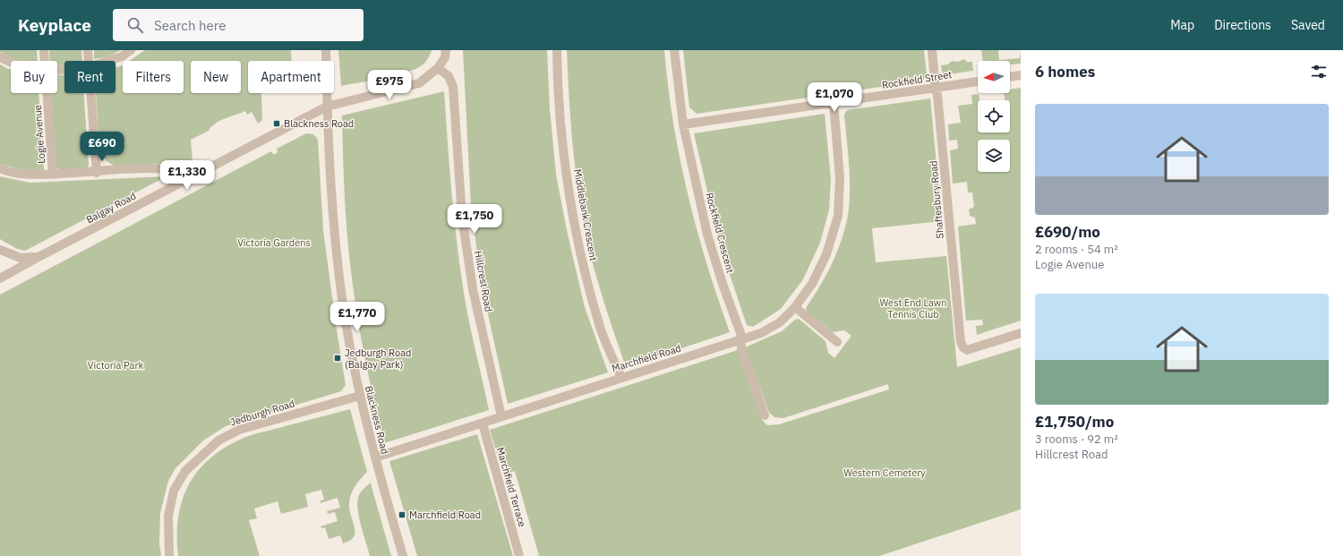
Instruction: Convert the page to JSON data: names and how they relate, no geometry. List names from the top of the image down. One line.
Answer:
{"streets":{"street":["Rockfield Street","Logie Avenue","Shaftesbury Road","Balgay Road","Middlebank Crescent","Rockfield Crescent","Hillcrest Road","Marchfield Road","Jedburgh Road","Blackness Road","Marchfield Terrace"]},"crossings":[["Rockfield Street","Shaftesbury Road"],["Rockfield Street","Rockfield Crescent"],["Rockfield Street","Marchfield Road"],["Balgay Road","Hillcrest Road"],["Balgay Road","Blackness Road"],["Middlebank Crescent","Marchfield Road"],["Rockfield Crescent","Marchfield Road"],["Hillcrest Road","Marchfield Road"],["Marchfield Road","Blackness Road"],["Marchfield Road","Marchfield Terrace"],["Jedburgh Road","Blackness Road"]],"parks":["Victoria Gardens","West End Lawn Tennis Club","Victoria Park","Western Cemetery"],"places":{"transit":["Blackness Road","Jedburgh Road (Balgay Park)","Marchfield Road"]},"north":"left","page":{"header":"Keyplace","search":"Search here","nav":["Map","Directions","Saved"],"heading":"6 homes","chip":["Buy","Rent","Filters","New","Apartment"],"price":["£975","£1,070","£690","£1,330","£1,750","£1,770"],"list":[{"name":"£690/mo","note":"2 rooms · 54 m² · Logie Avenue"},{"name":"£1,750/mo","note":"3 rooms · 92 m² · Hillcrest Road"}]}}
